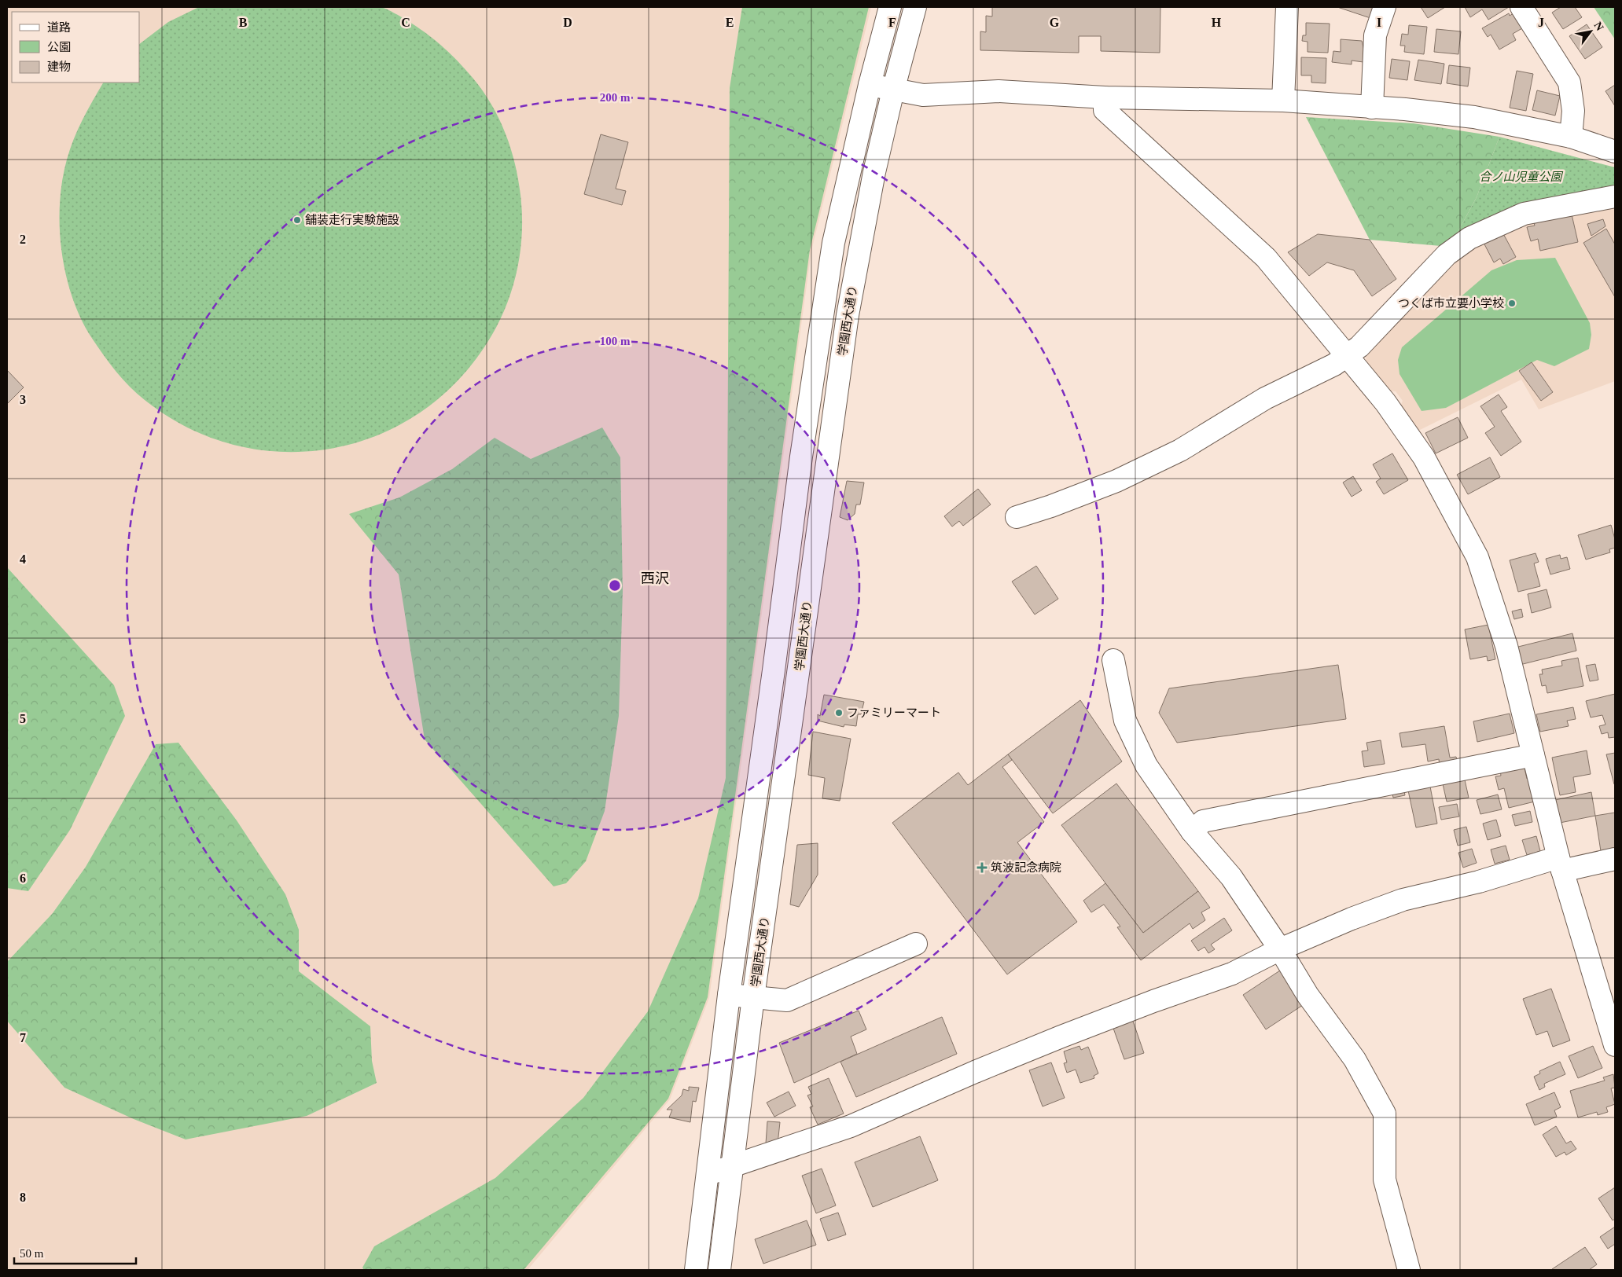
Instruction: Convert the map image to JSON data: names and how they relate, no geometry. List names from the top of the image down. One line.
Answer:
{"streets":{"main road":["学園西大通り"]},"districts":["西沢"],"parks":["合ノ山児童公園"],"places":{"other":["舗装走行実験施設","つくば市立要小学校","ファミリーマート"],"health":["筑波記念病院"]},"legend":["道路","公園","建物"],"scale_bar":"50 m","north":"top right","grid":{"columns":["B","C","D","E","F","G","H","I","J"],"rows":["2","3","4","5","6","7","8"]},"rings":["200 m","100 m"]}
